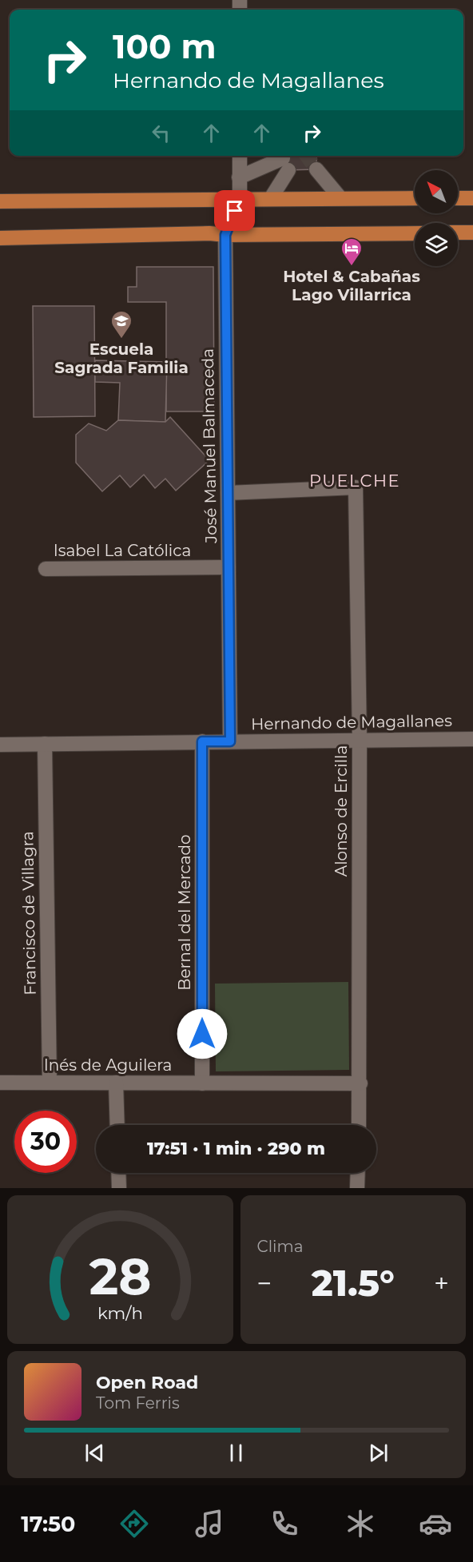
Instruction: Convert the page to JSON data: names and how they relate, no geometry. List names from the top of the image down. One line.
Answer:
{"streets":{"street":["José Manuel Balmaceda","Isabel La Católica","Hernando de Magallanes","Alonso de Ercilla","Bernal del Mercado","Francisco de Villagra","Inés de Aguilera"]},"crossings":[["José Manuel Balmaceda","Isabel La Católica"],["José Manuel Balmaceda","Hernando de Magallanes"],["José Manuel Balmaceda","Alonso de Ercilla"],["Hernando de Magallanes","Alonso de Ercilla"],["Hernando de Magallanes","Bernal del Mercado"],["Hernando de Magallanes","Francisco de Villagra"],["Alonso de Ercilla","Inés de Aguilera"],["Bernal del Mercado","Inés de Aguilera"],["Francisco de Villagra","Inés de Aguilera"]],"districts":["PUELCHE"],"places":{"hotel":["Hotel & Cabañas Lago Villarrica"],"school or university":["Escuela Sagrada Familia"]},"north":"top left","page":{"turn":["100 m","Hernando de Magallanes"],"limit":"30","trip":"17:51 · 1 min · 290 m","tile":"Clima","heat":["−","21.5°","+"],"song":["Open Road","Tom Ferris"],"tabs":"17:50","gauge":["28","km/h"]}}
